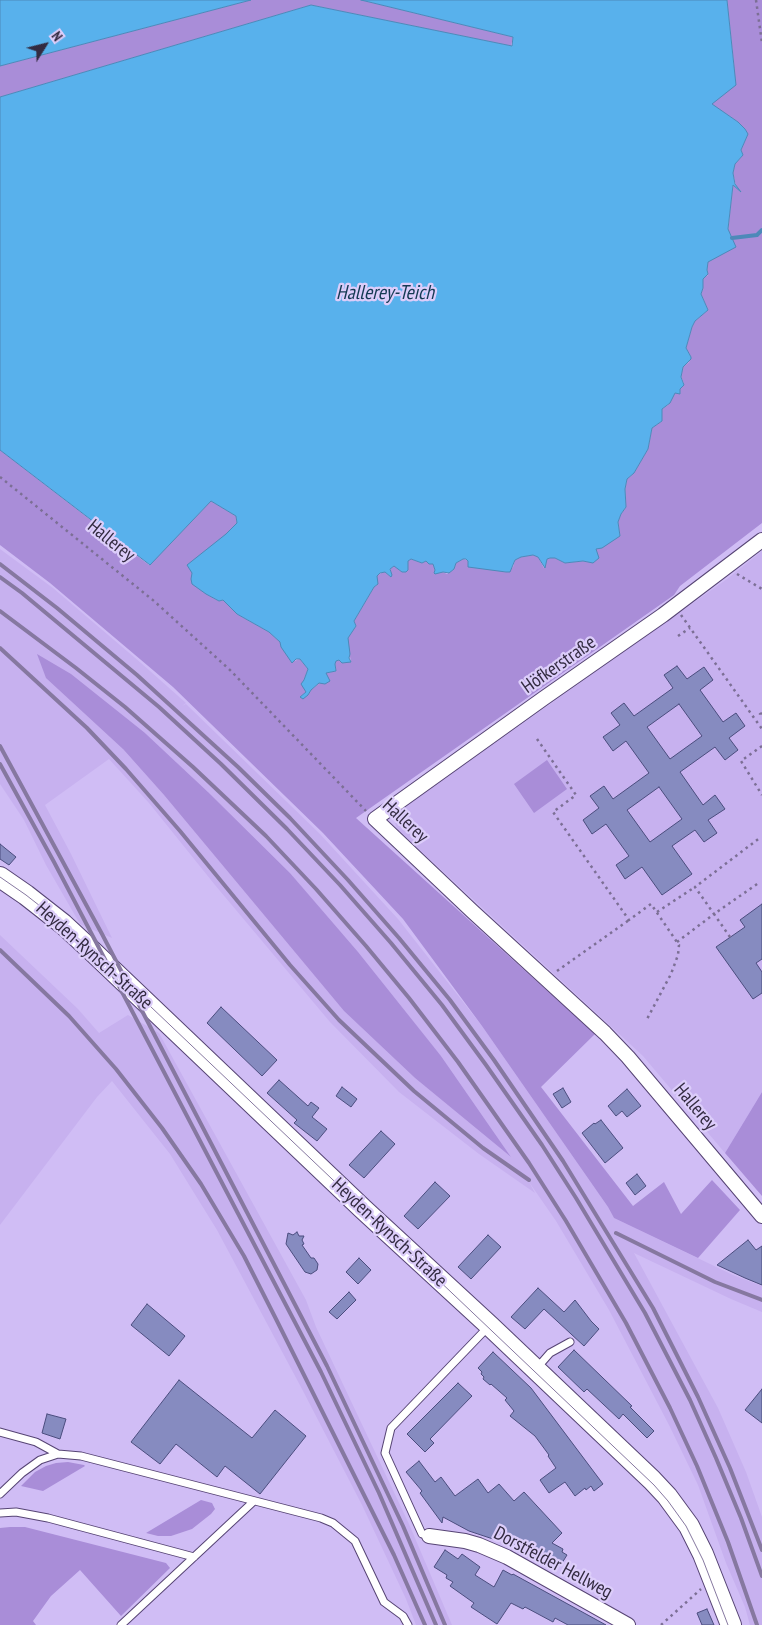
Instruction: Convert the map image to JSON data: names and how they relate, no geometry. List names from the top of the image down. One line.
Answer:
{"streets":{"main road":["Heyden-Rynsch-Straße"],"street":["Hallerey","Höfkerstraße","Dorstfelder Hellweg"]},"crossings":[["Hallerey","Höfkerstraße"]],"water":["Hallerey-Teich"],"north":"top right"}
